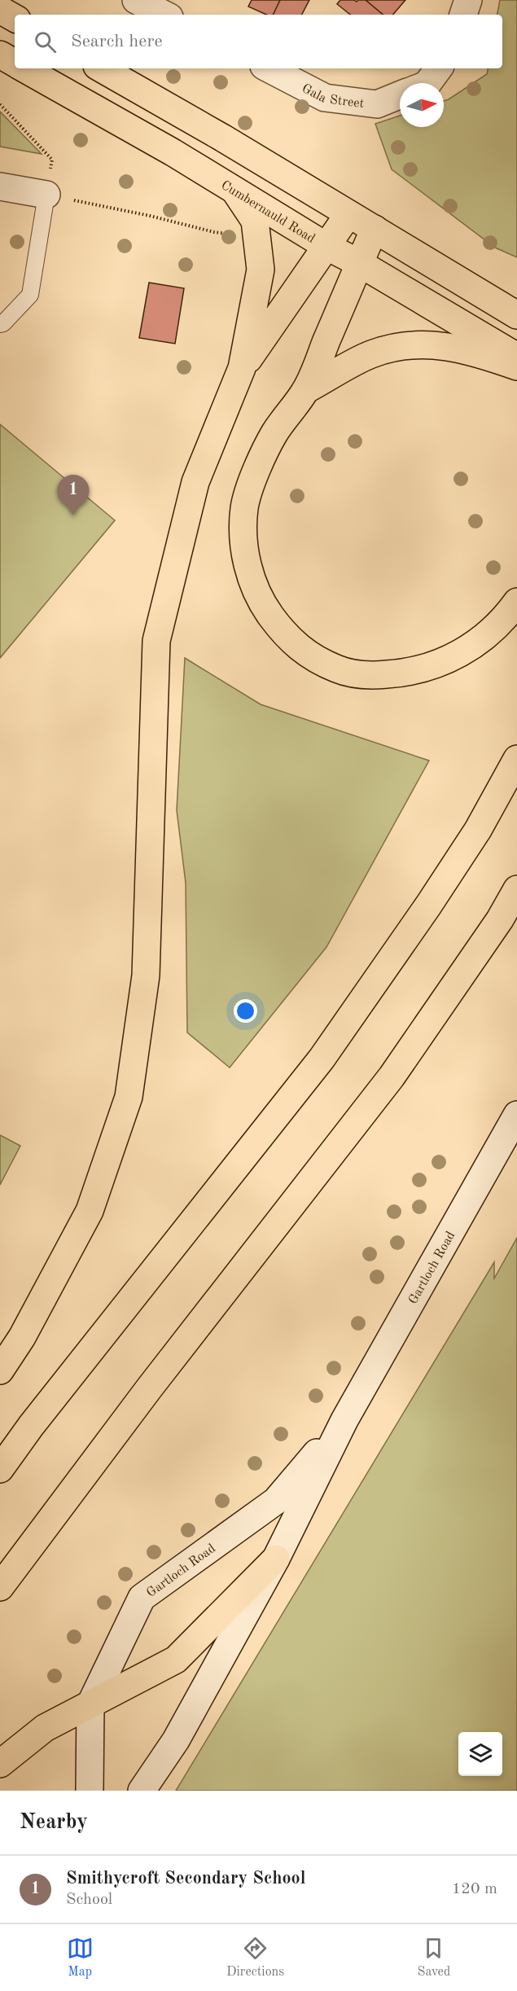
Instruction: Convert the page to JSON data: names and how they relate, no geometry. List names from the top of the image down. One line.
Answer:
{"streets":{"main road":["Gala Street","Cumbernauld Road","Gartloch Road"]},"north":"right","page":{"search":"Search here","pins":"1","heading":"Nearby","list":[{"mark":"1","name":"Smithycroft Secondary School","note":"School","value":"120 m"}],"nav":["Map","Directions","Saved"]}}
